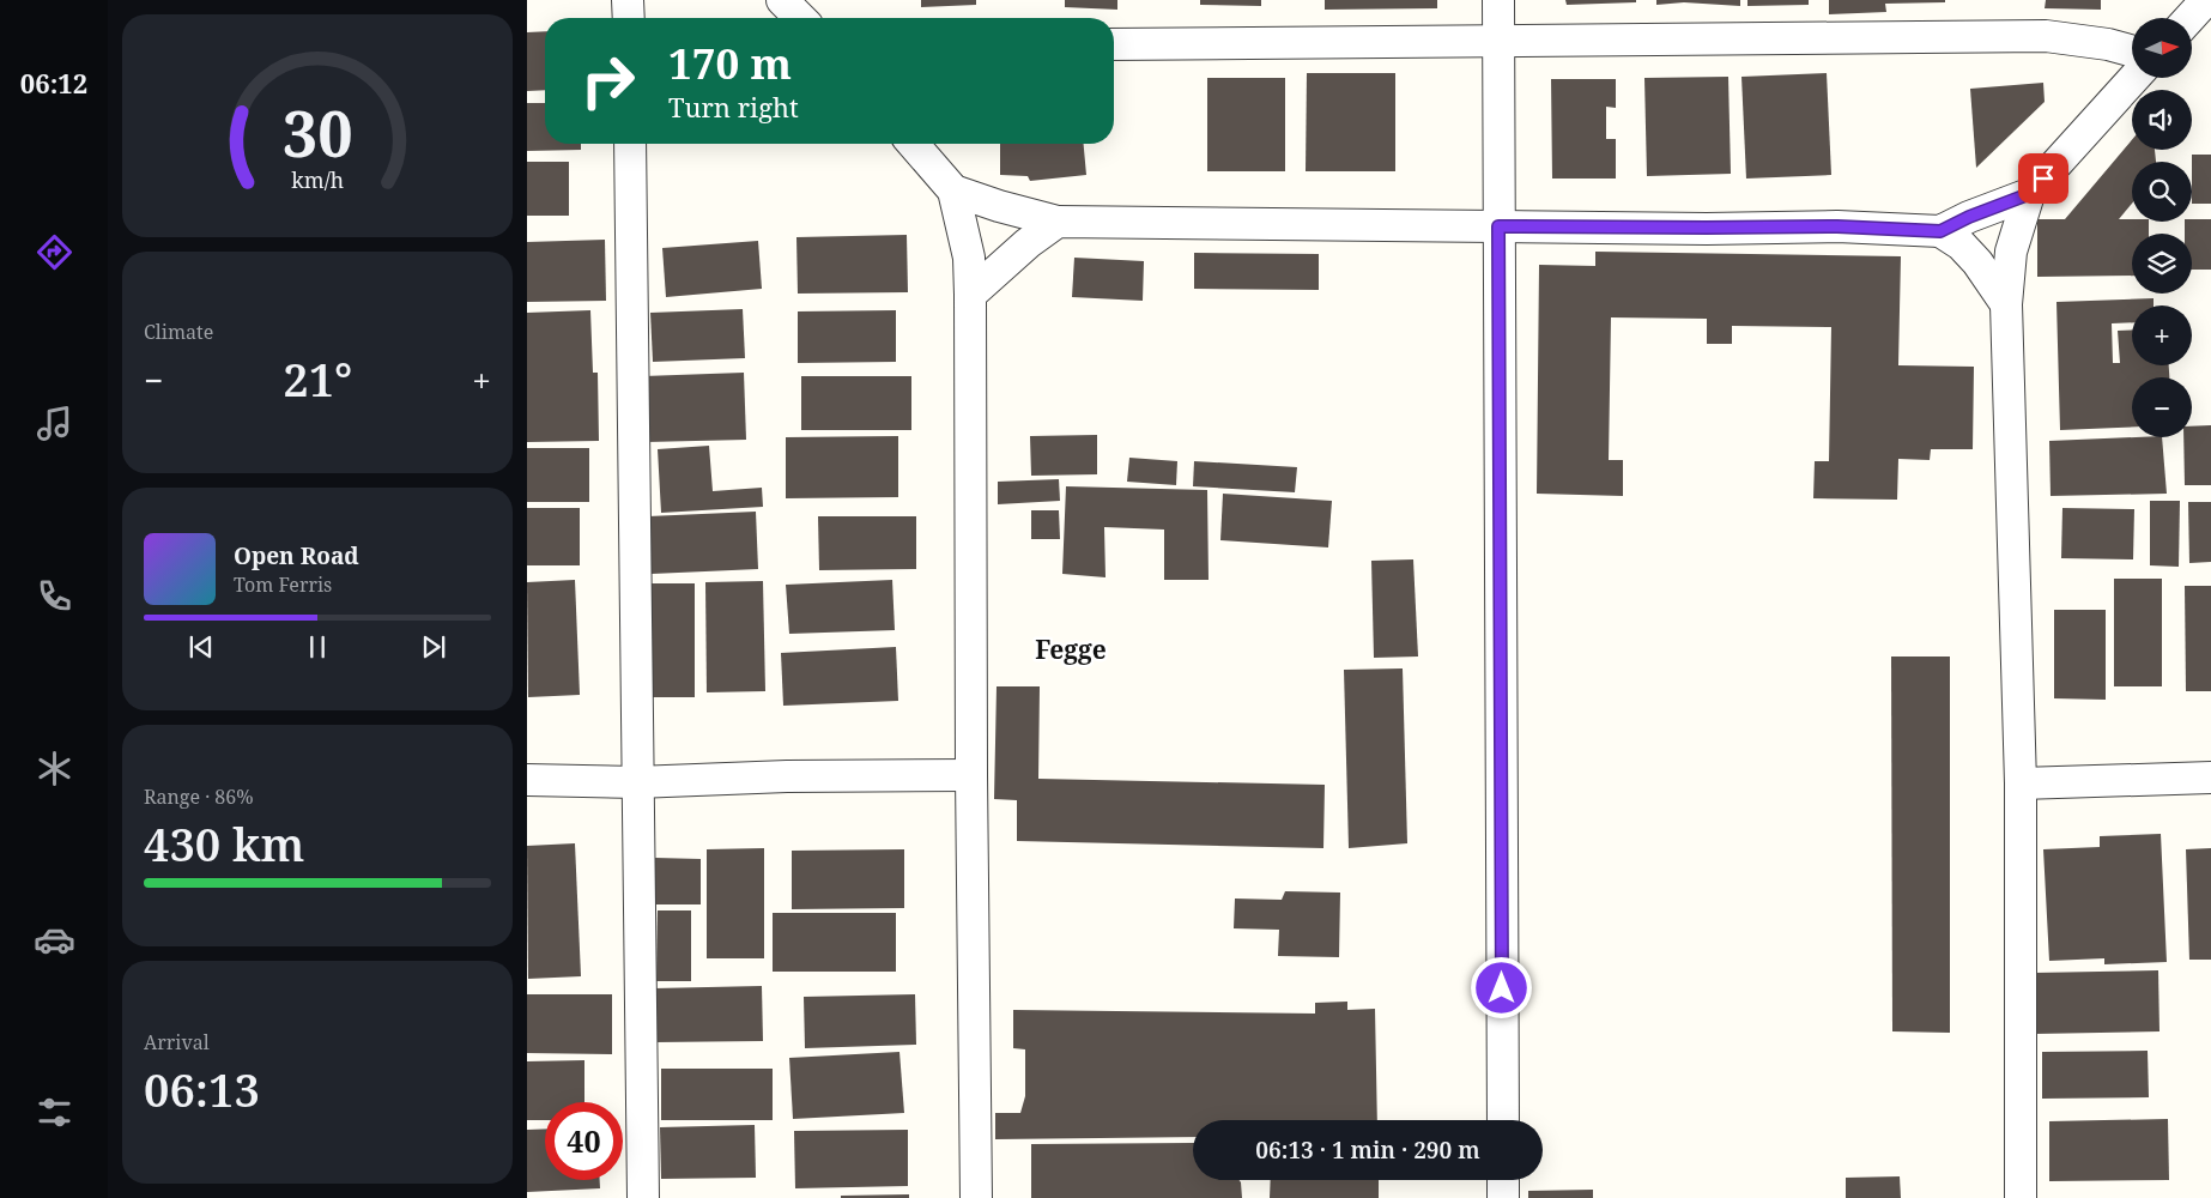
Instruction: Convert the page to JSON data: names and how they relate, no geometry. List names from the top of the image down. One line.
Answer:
{"districts":["Fegge"],"north":"right","page":{"tabs":"06:12","map_buttons":["+","−"],"turn":["170 m","Turn right"],"tile":["Climate",["Range · 86%","430 km"],["Arrival","06:13"]],"heat":["−","21°","+"],"song":["Open Road","Tom Ferris"],"limit":"40","trip":"06:13 · 1 min · 290 m","gauge":["30","km/h"]}}
